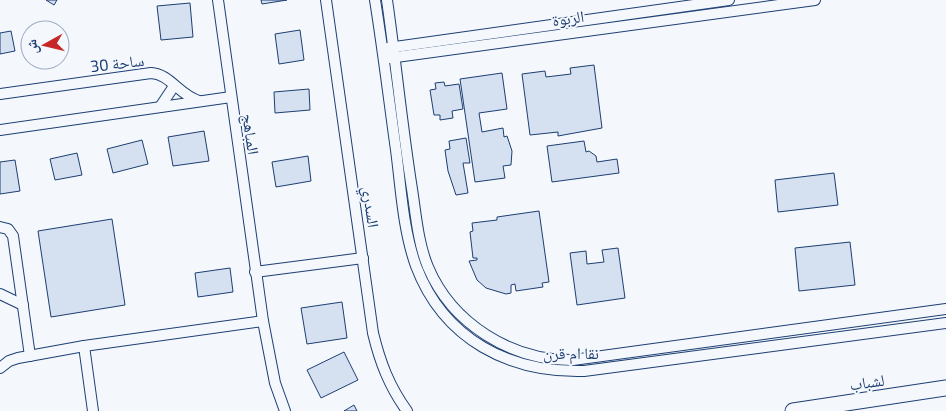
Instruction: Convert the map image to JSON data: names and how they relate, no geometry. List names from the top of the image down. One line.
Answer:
{"streets":{"street":["الربوة","ساحة 30","المباهج","السدري","نقا ام قرن","لشباب"]},"crossings":[["الربوة","نقا ام قرن"]],"north":"left"}
